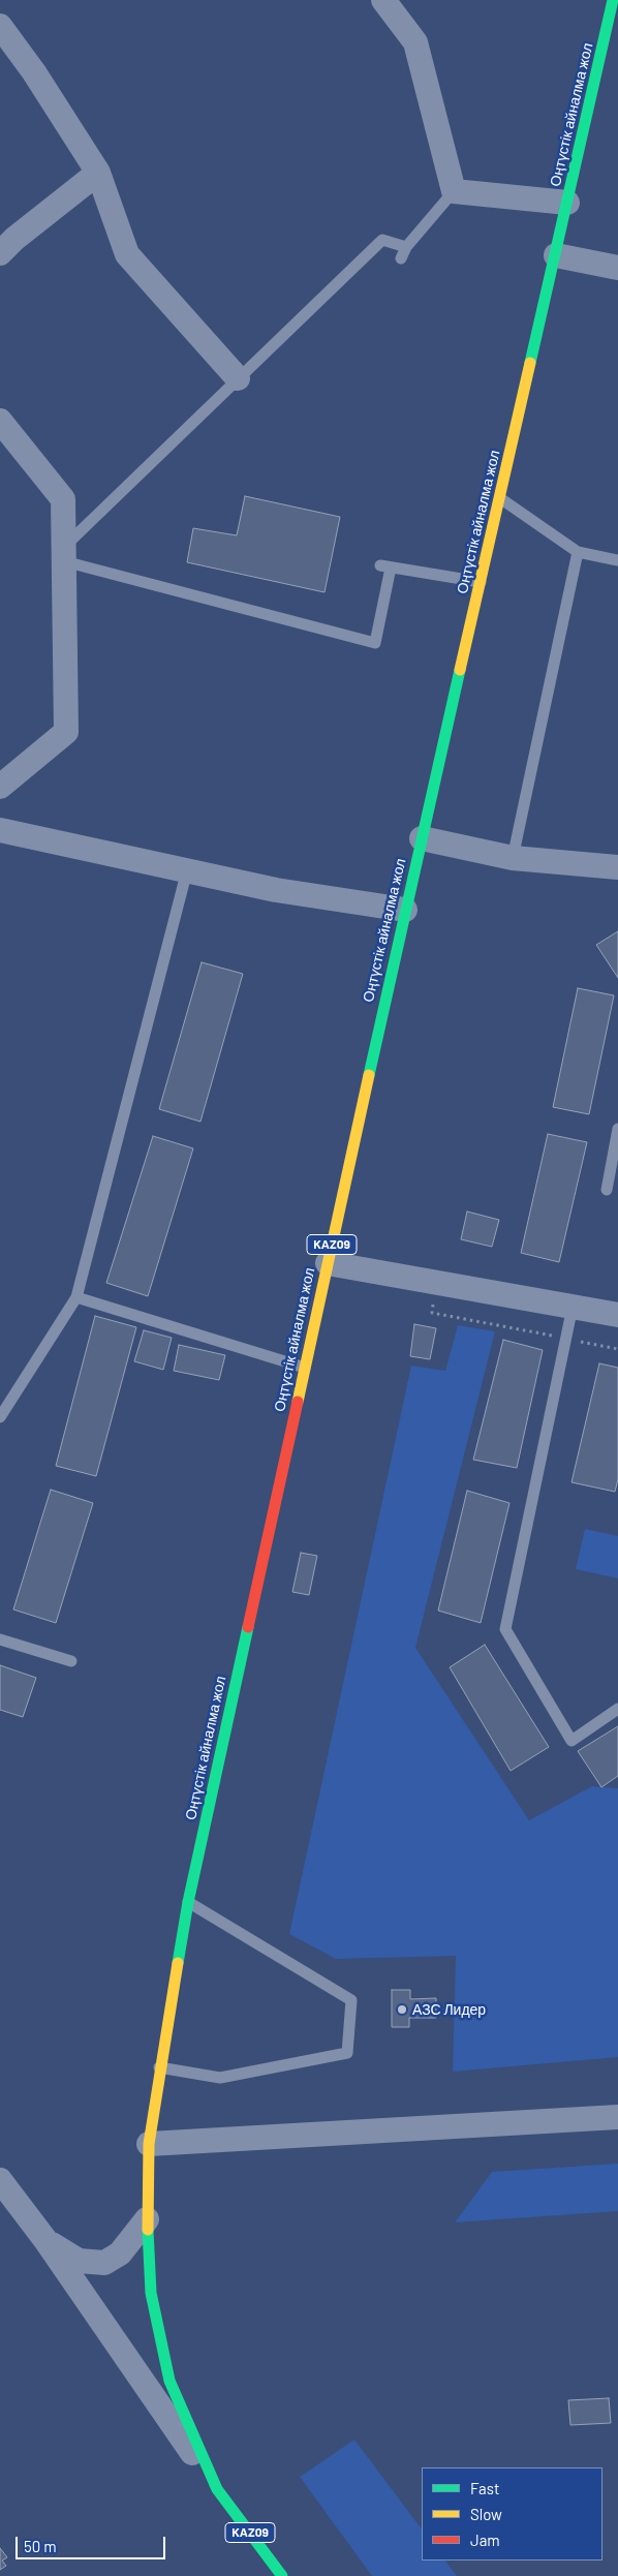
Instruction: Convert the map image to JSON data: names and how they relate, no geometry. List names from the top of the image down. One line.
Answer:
{"streets":{"highway":["Оңтүстік айналма жол","KAZ09"]},"places":["АЗС Лидер"],"legend":["Fast","Slow","Jam"],"scale_bar":"50 m"}
